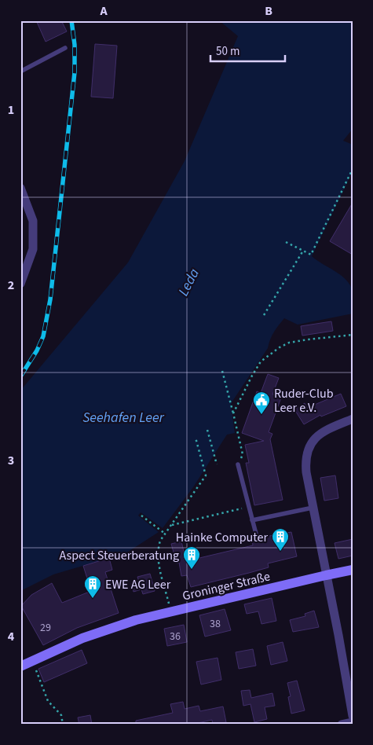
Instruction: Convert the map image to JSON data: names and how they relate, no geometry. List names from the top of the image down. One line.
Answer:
{"streets":{"street":["Groninger Straße"]},"water":["Leda","Seehafen Leer"],"places":{"public building":["Ruder-Club Leer e.V."],"building":["Hainke Computer","Aspect Steuerberatung","EWE AG Leer"]},"house_numbers":["38","29","36"],"scale_bar":"50 m","grid":{"columns":["A","B"],"rows":["1","2","3","4"]}}
